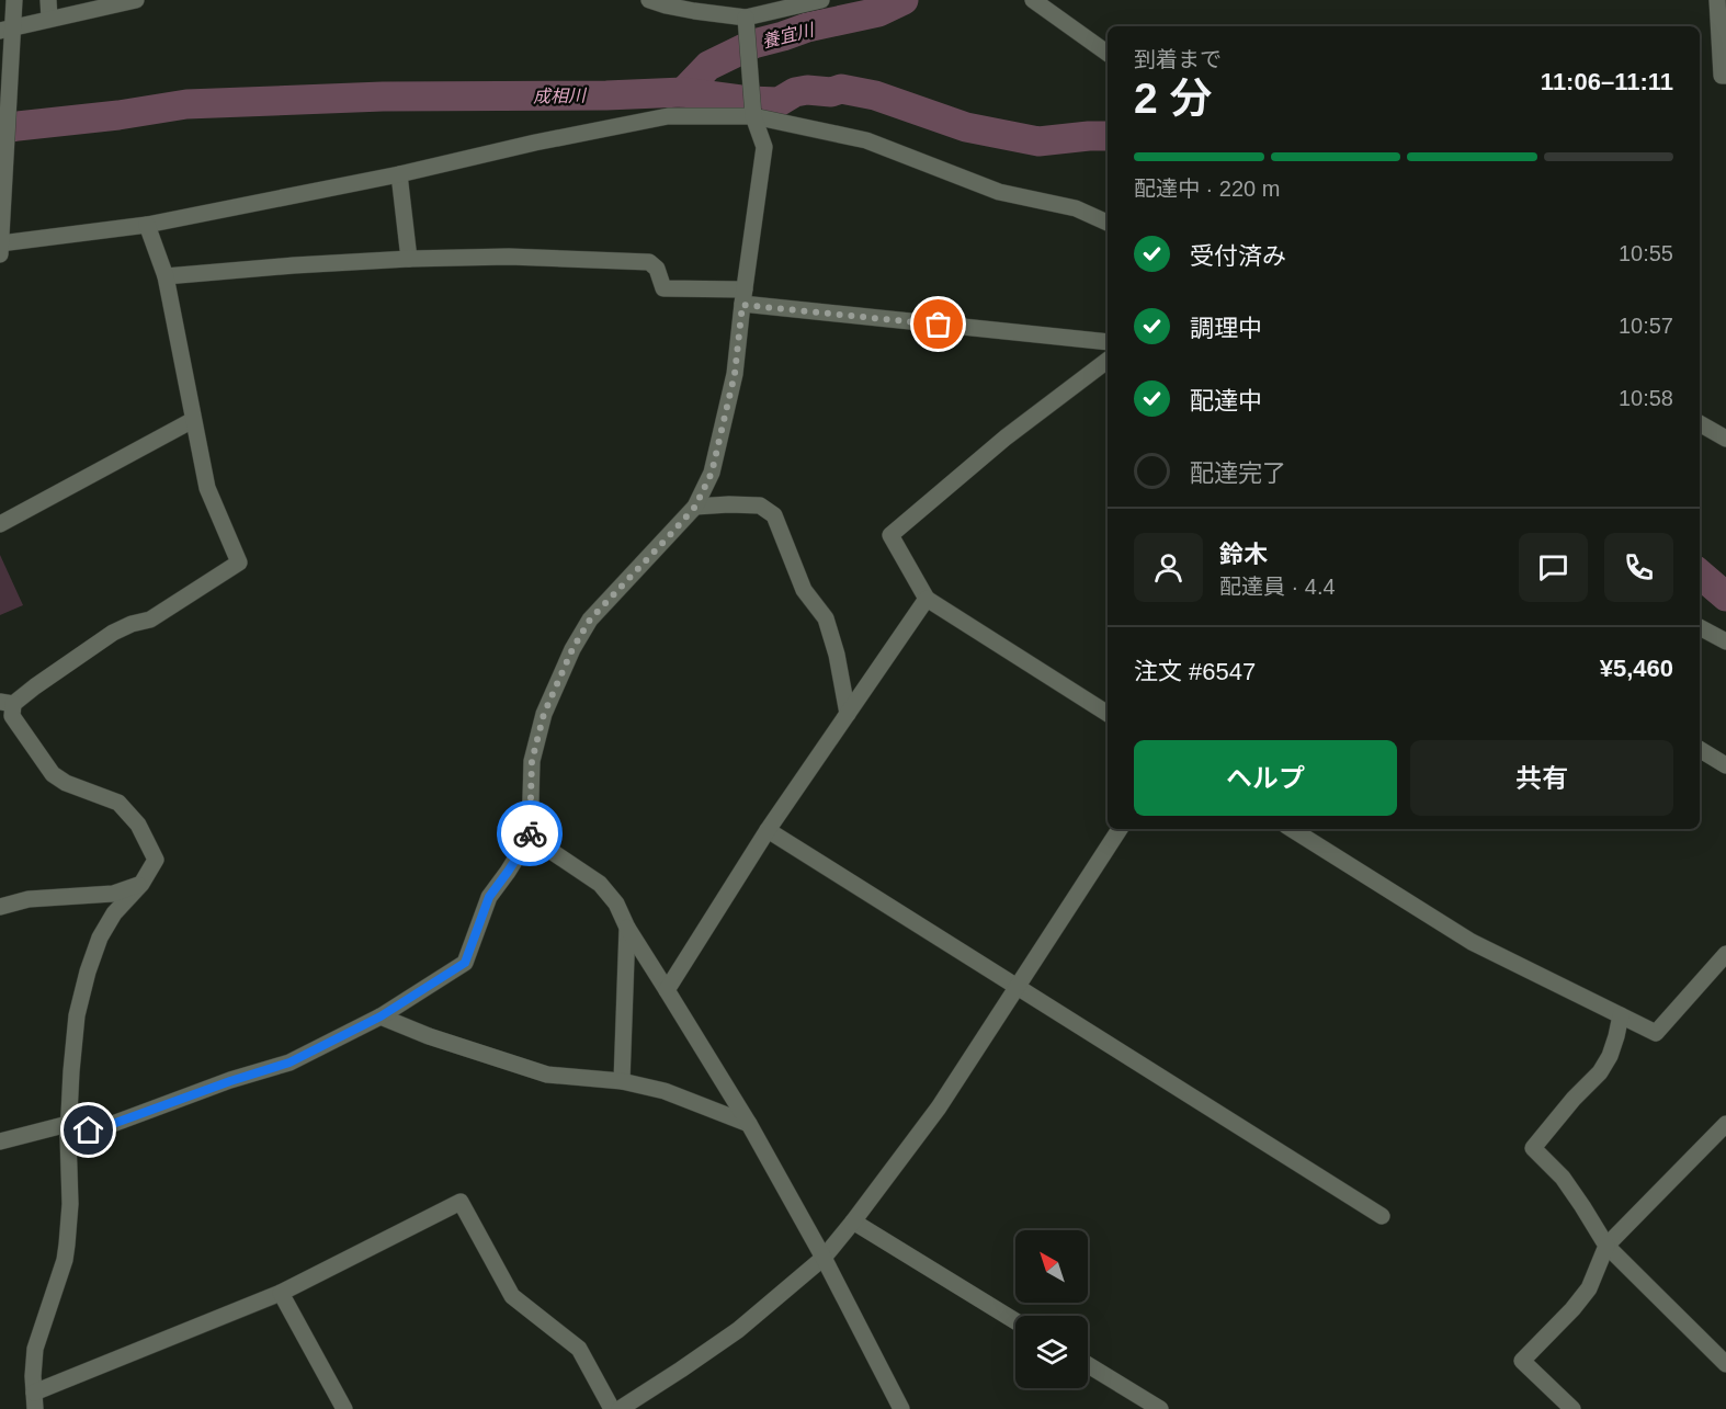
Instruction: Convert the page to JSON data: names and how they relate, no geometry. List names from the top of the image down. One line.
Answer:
{"water":["養宜川","成相川"],"north":"top left","page":{"heading":["2 分","到着まで","11:06–11:11"],"panel":["鈴木","配達員 · 4.4","注文 #6547","¥5,460"],"bar":"配達中 · 220 m","list":[["受付済み","10:55"],["調理中","10:57"],["配達中","10:58"],"配達完了"],"buttons":["ヘルプ","共有"]}}
